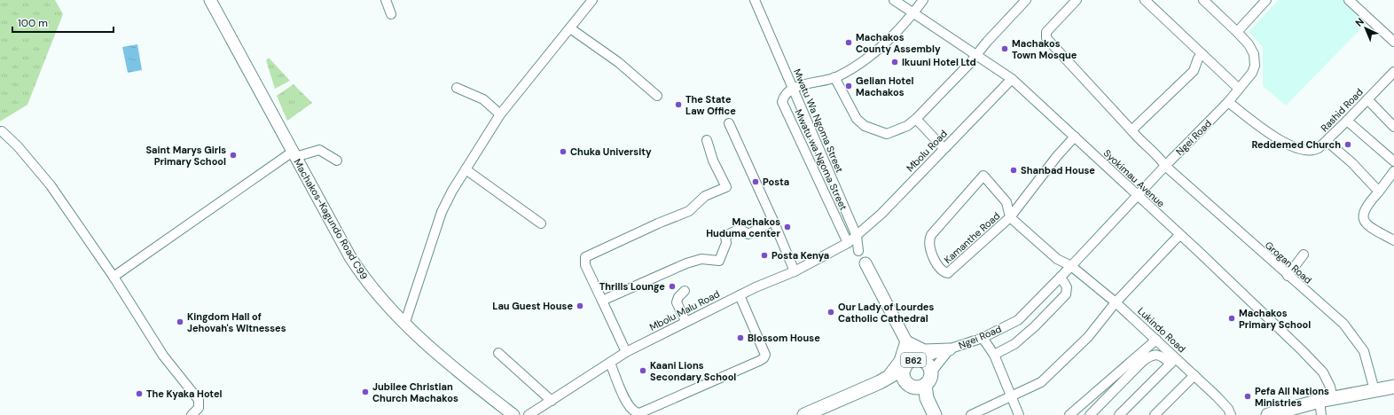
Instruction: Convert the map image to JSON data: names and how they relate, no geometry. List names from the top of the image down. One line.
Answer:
{"streets":{"highway":["B62"],"main road":["Machakos-Kagundo Road C99"],"street":["Rashid Road","Mwatu Wa Ngoma Street","Ngei Road","Mbolu Road","Mwatu wa Ngoma Street","Syokimau Avenue","Kamanthe Road","Grogan Road","Mbolu Malu Road","Lukindo Road"]},"crossings":[["Rashid Road","Ngei Road"],["Mwatu Wa Ngoma Street","Mbolu Road"],["Mwatu Wa Ngoma Street","Mwatu wa Ngoma Street"],["Mwatu Wa Ngoma Street","Mbolu Malu Road"],["Ngei Road","Syokimau Avenue"],["Ngei Road","Grogan Road"],["Ngei Road","Lukindo Road"],["Ngei Road","B62"],["Mbolu Road","Syokimau Avenue"],["Mbolu Road","Mbolu Malu Road"],["Mwatu wa Ngoma Street","Mbolu Malu Road"],["Syokimau Avenue","Kamanthe Road"]],"places":["Machakos County Assembly","Machakos Town Mosque","Ikuuni Hotel Ltd","Gelian Hotel Machakos","The State Law Office","Reddemed Church","Chuka University","Saint Marys Girls Primary School","Shanbad House","Posta","Machakos Huduma center","Posta Kenya","Thrills Lounge","Lau Guest House","Our Lady of Lourdes Catholic Cathedral","Machakos Primary School","Kingdom Hall of Jehovah's WItnesses","Blossom House","Kaani Lions Secondary School","Jubilee Christian Church Machakos","The Kyaka Hotel","Pefa All Nations Ministries"],"scale_bar":"100 m","north":"top left"}
